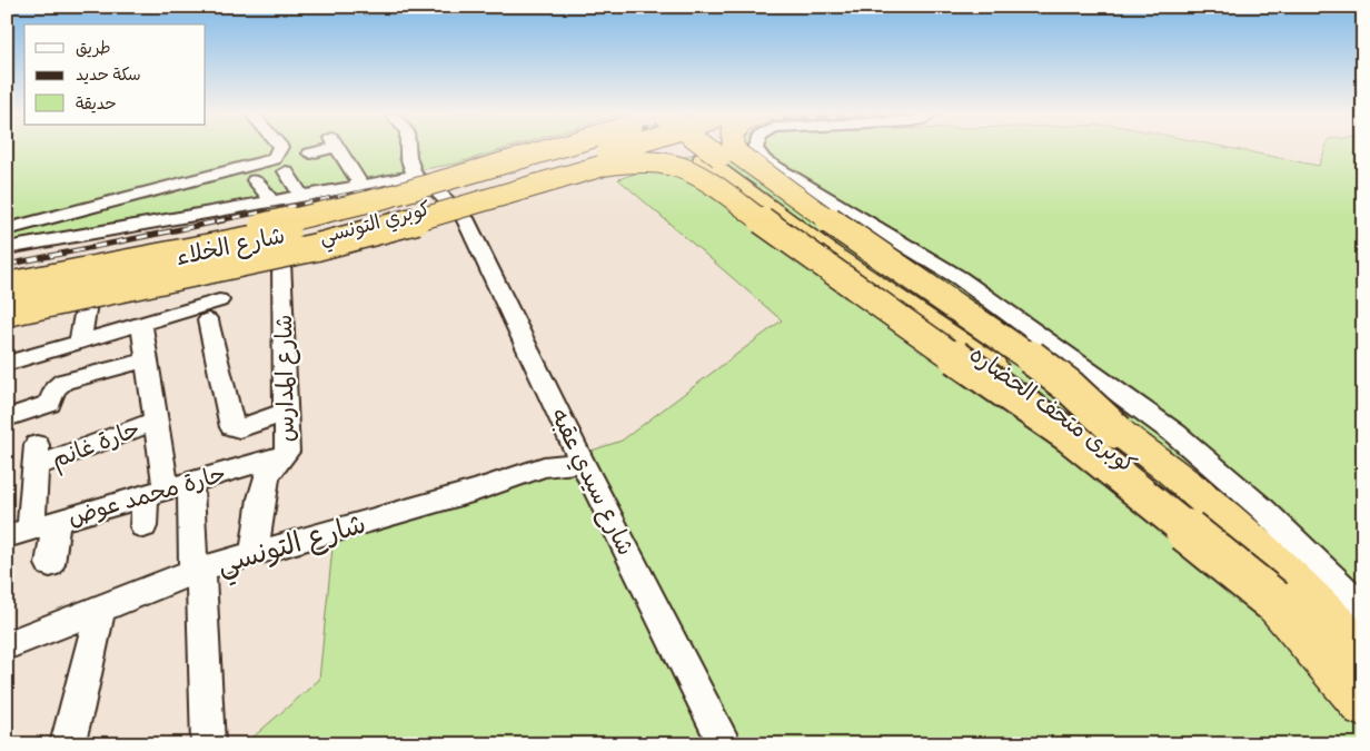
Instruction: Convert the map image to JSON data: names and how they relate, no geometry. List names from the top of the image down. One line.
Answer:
{"streets":{"highway":["كوبري التونسي","كوبرى متحف الحضاره"],"street":["شارع الخلاء","شارع المدارس","حارة غانم","شارع سيدي عقبه","حارة محمد عوض","شارع التونسي"]},"crossings":[["شارع الخلاء","شارع المدارس"],["شارع الخلاء","شارع سيدي عقبه"],["شارع المدارس","حارة محمد عوض"],["شارع المدارس","شارع التونسي"],["حارة غانم","حارة محمد عوض"],["شارع سيدي عقبه","شارع التونسي"]],"legend":["طريق","سكة حديد","حديقة"]}
